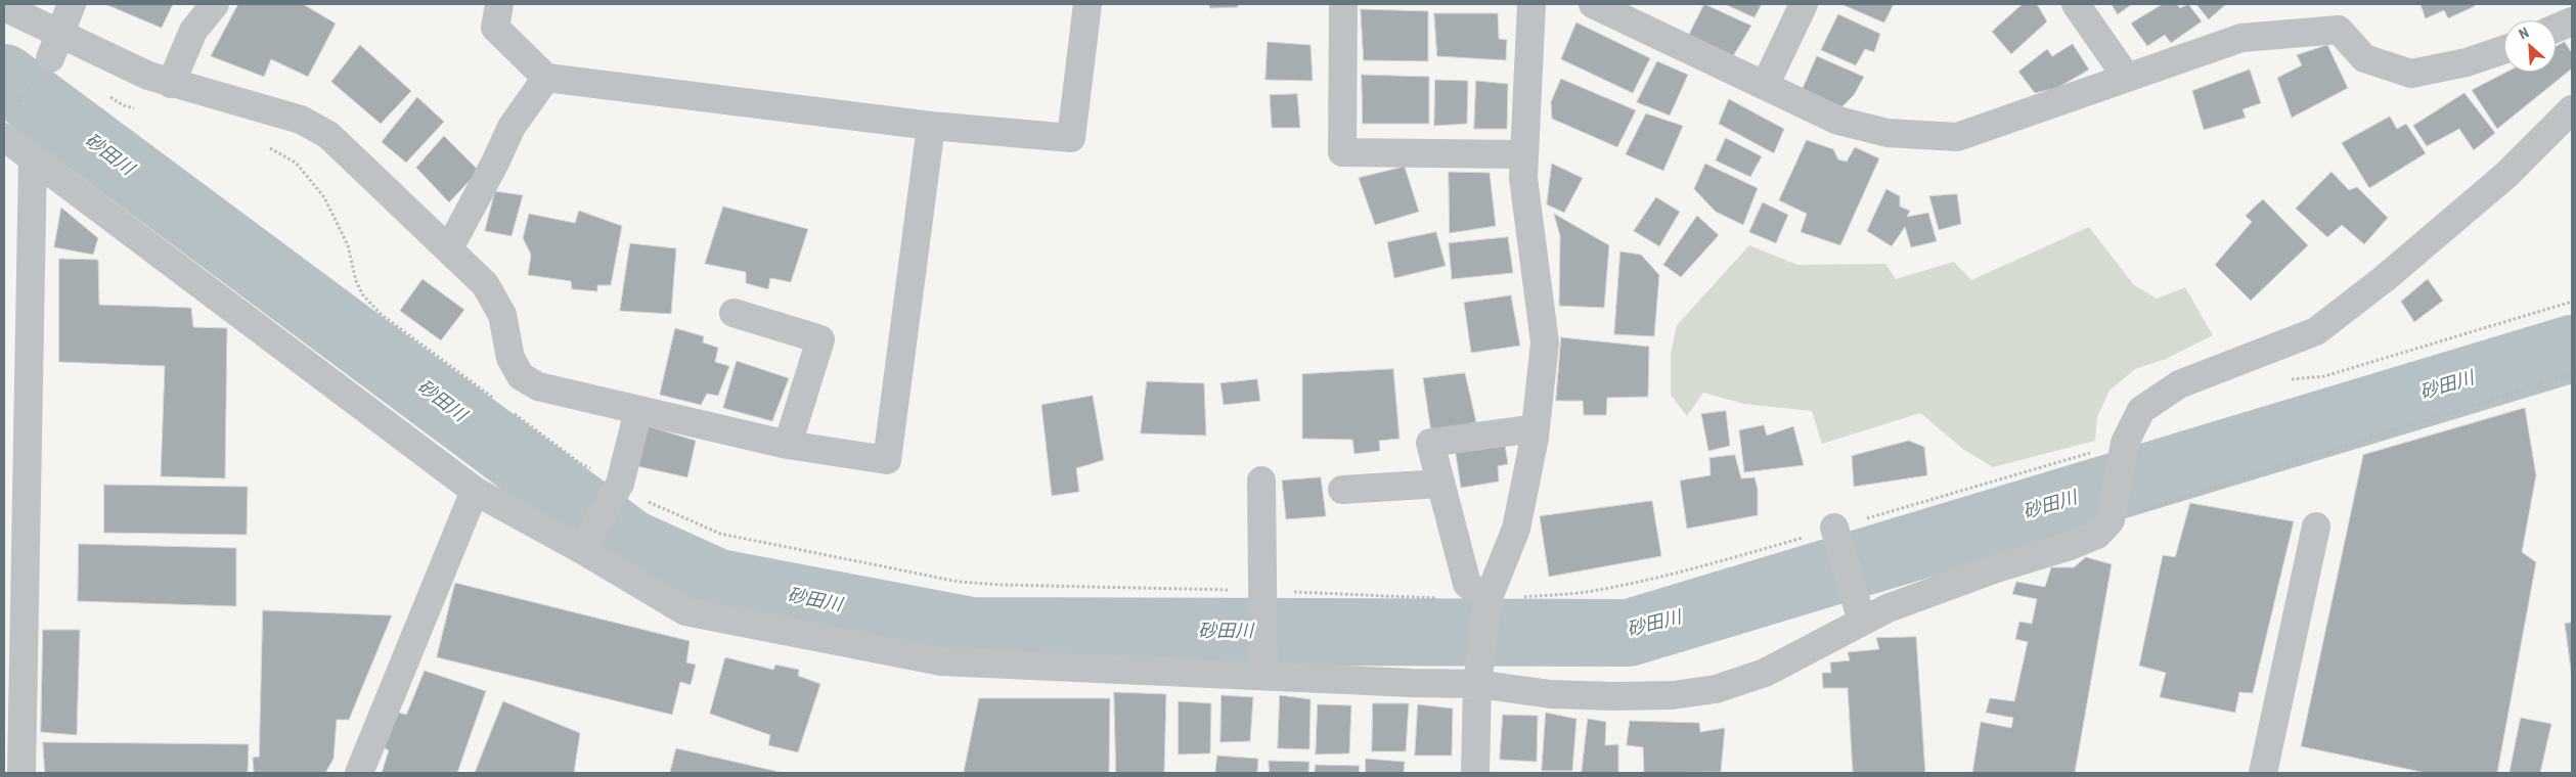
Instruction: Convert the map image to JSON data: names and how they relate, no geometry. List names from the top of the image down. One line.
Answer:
{"water":["砂田川"],"north":"top left"}
